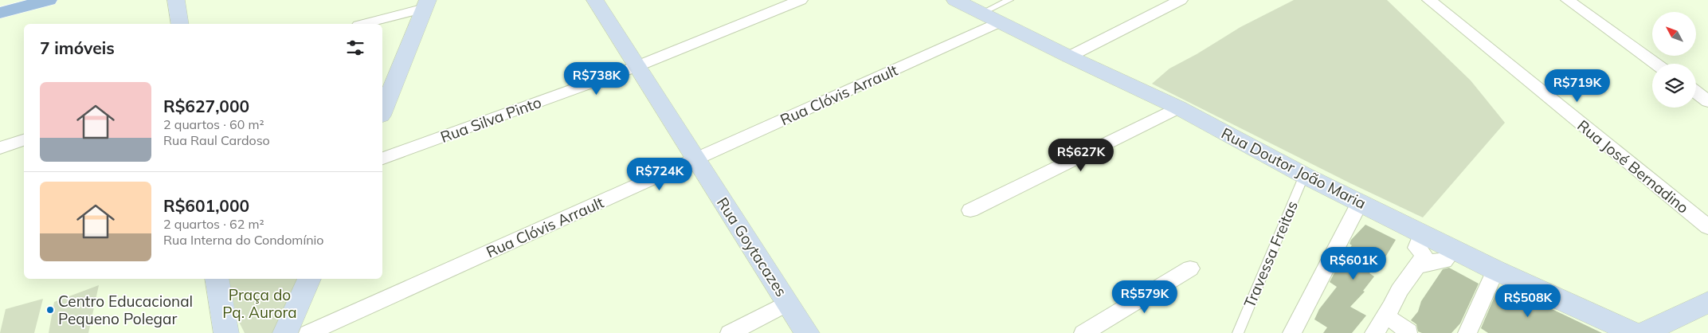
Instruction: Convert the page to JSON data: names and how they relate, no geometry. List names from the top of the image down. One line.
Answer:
{"streets":{"street":["Rua Clóvis Arrault","Rua Silva Pinto","Rua José Bernadino","Rua Doutor João Maria","Rua Goytacazes"],"lane":["Travessa Freitas"]},"crossings":[["Rua Clóvis Arrault","Rua Doutor João Maria"],["Rua Clóvis Arrault","Rua Goytacazes"],["Rua Silva Pinto","Rua Goytacazes"],["Rua Doutor João Maria","Travessa Freitas"]],"parks":["Praça do Pq. Aurora"],"places":["Centro Educacional Pequeno Polegar"],"north":"top left","page":{"heading":"7 imóveis","price":["R$738K","R$719K","R$627K","R$724K","R$601K","R$579K","R$508K"],"list":[{"name":"R$627,000","note":"2 quartos · 60 m² · Rua Raul Cardoso"},{"name":"R$601,000","note":"2 quartos · 62 m² · Rua Interna do Condomínio"}]}}
